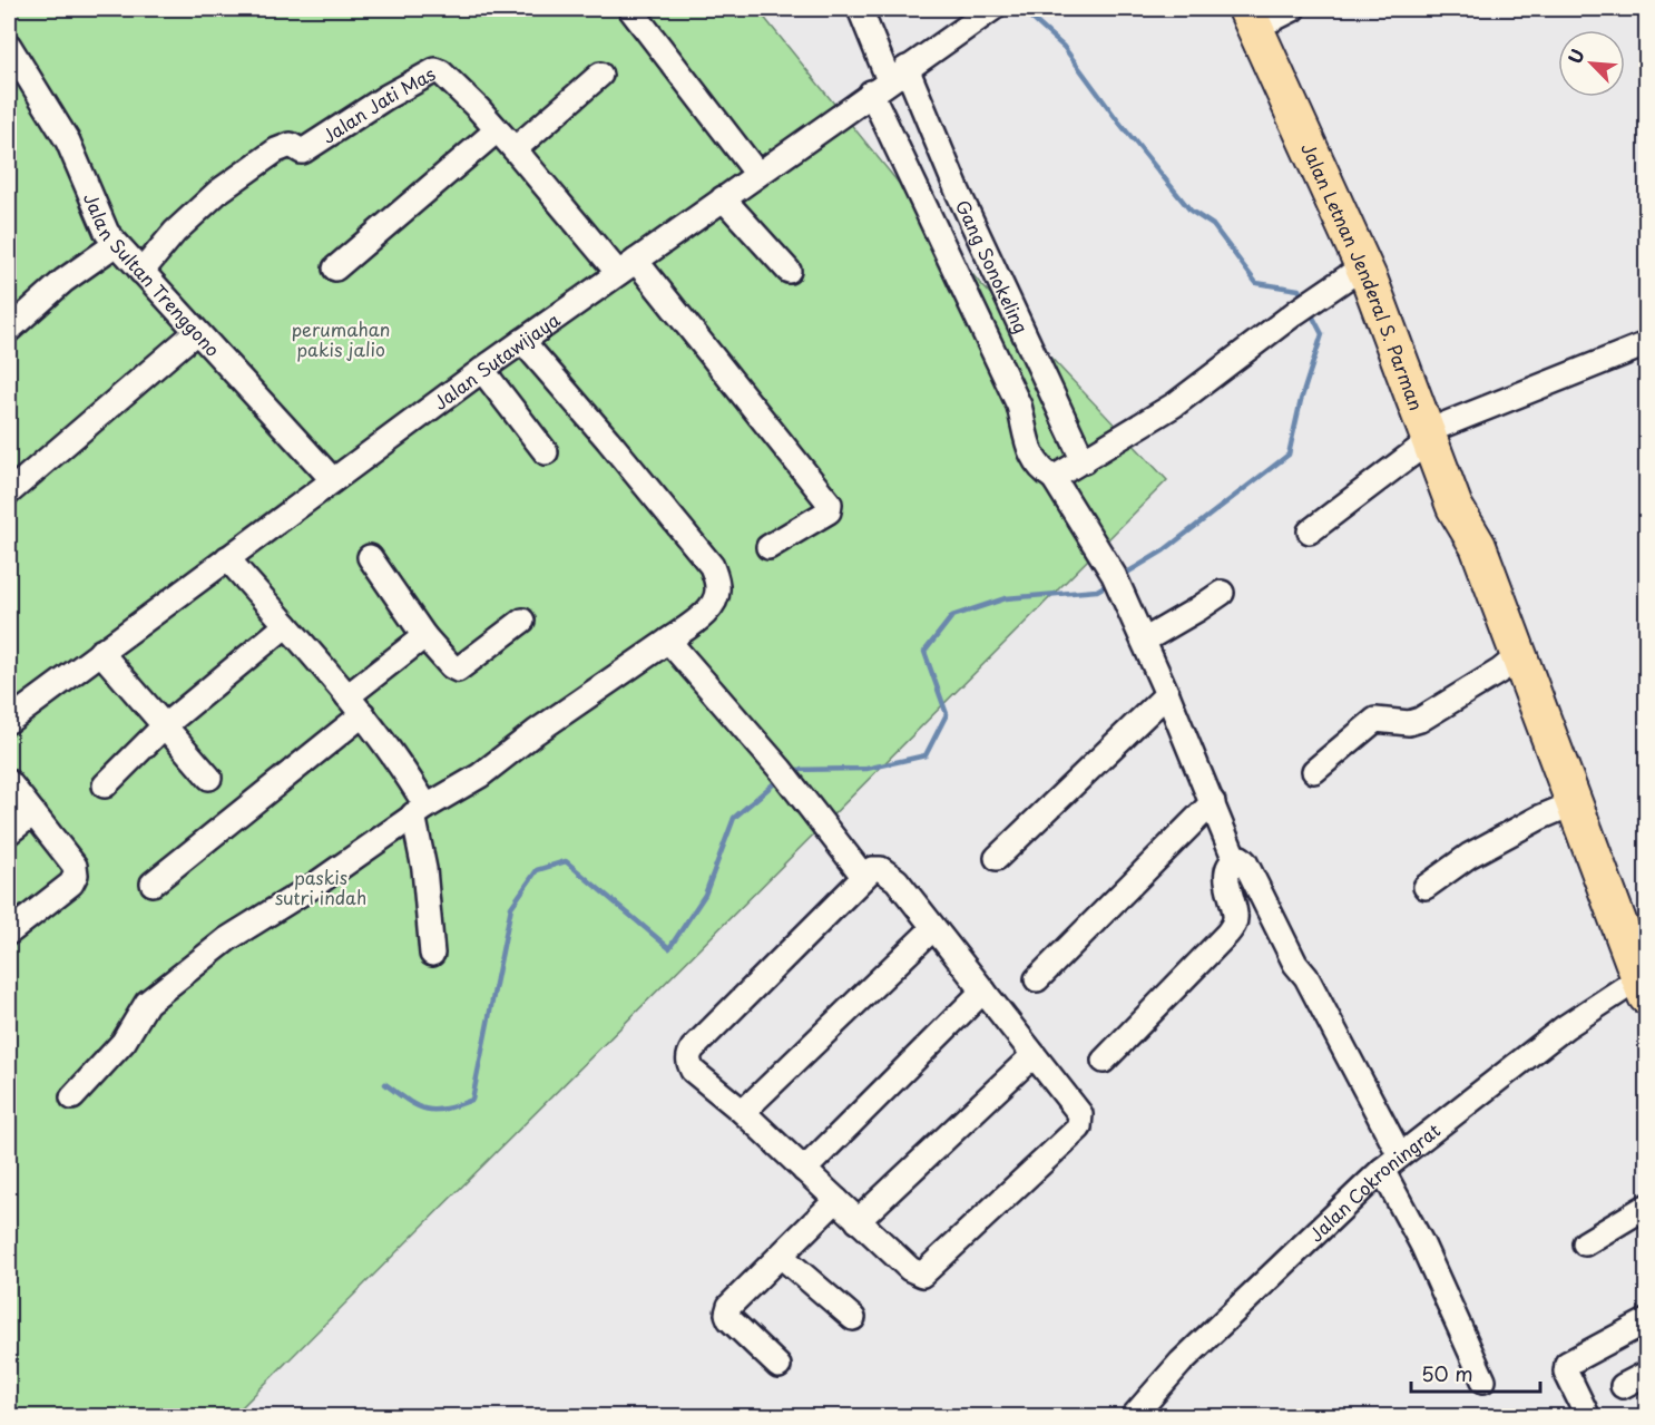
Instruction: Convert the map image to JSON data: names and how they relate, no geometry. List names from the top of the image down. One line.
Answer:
{"streets":{"highway":["Jalan Letnan Jenderal S. Parman"],"street":["Jalan Jati Mas","Gang Sonokeling","Jalan Sultan Trenggono","Jalan Sutawijaya","Jalan Cokroningrat"]},"crossings":[["Jalan Jati Mas","Jalan Sultan Trenggono"],["Jalan Jati Mas","Jalan Sutawijaya"],["Gang Sonokeling","Jalan Sutawijaya"],["Jalan Sultan Trenggono","Jalan Sutawijaya"],["Jalan Letnan Jenderal S. Parman","Jalan Cokroningrat"]],"parks":["perumahan pakis jalio","paskis sutri indah"],"scale_bar":"50 m","north":"top left"}
